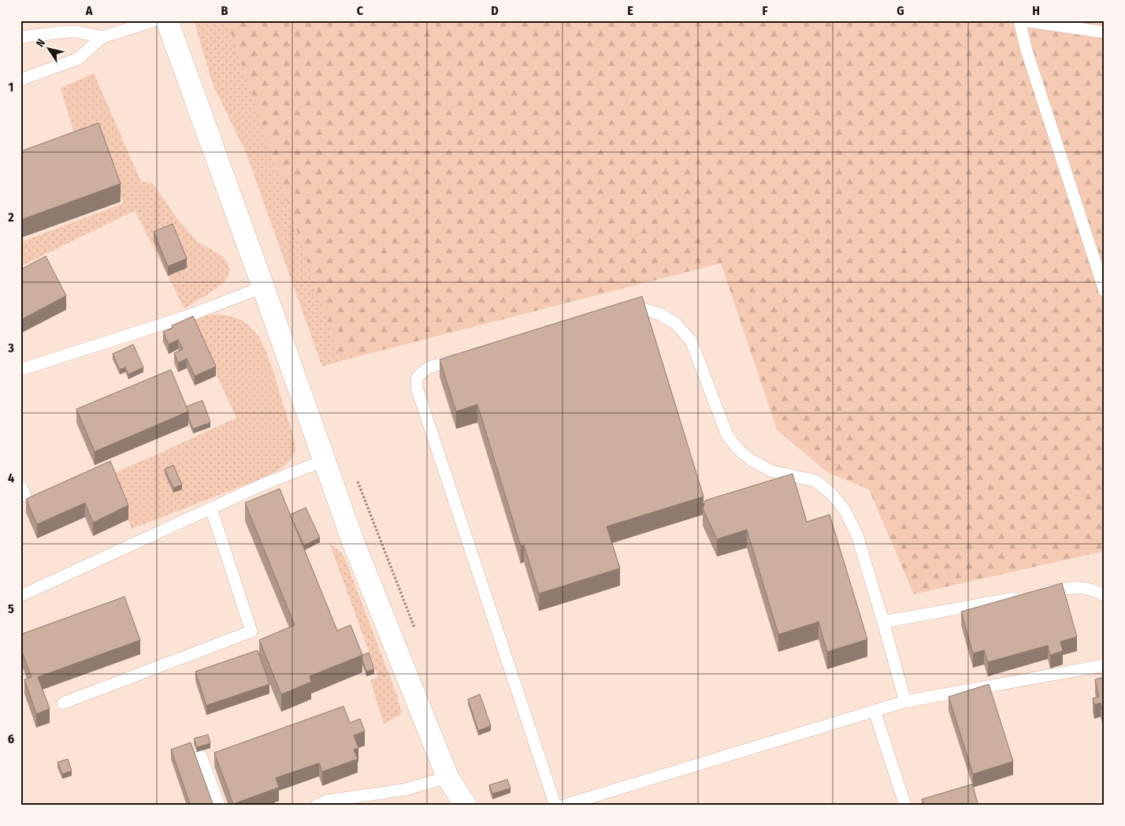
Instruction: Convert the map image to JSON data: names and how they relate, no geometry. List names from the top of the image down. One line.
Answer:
{"north":"top left","grid":{"columns":["A","B","C","D","E","F","G","H"],"rows":["1","2","3","4","5","6"]}}
